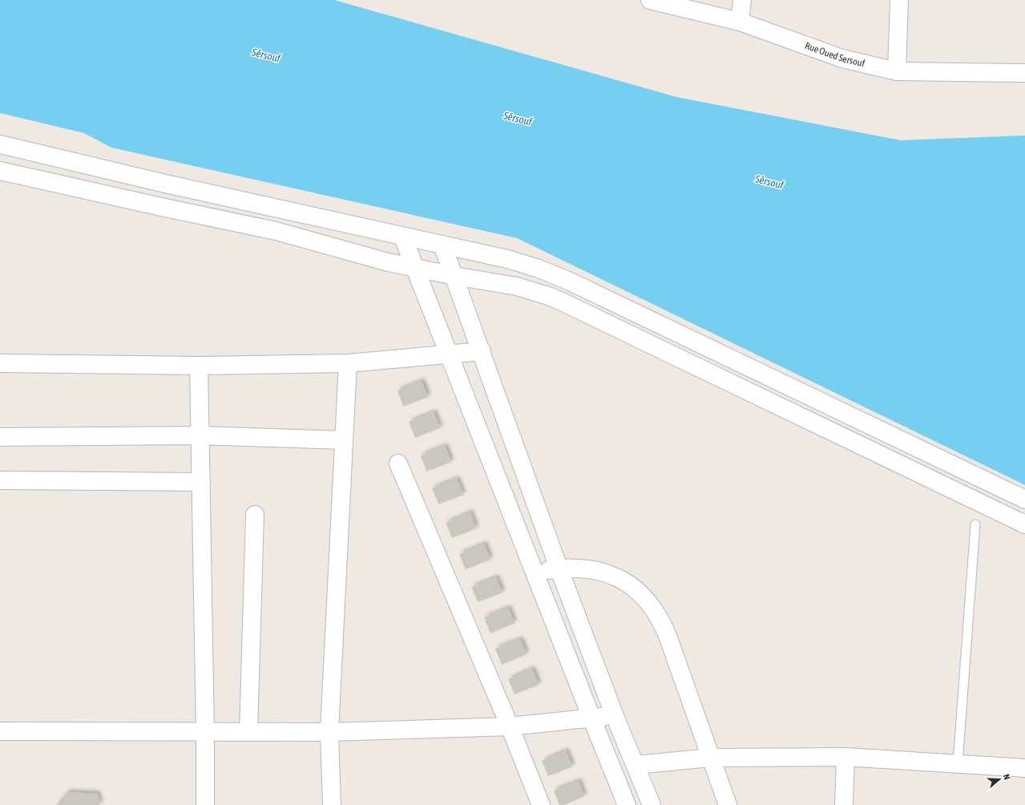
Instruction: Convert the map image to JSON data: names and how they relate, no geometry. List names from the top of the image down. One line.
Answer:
{"streets":{"street":["Rue Oued Sersouf"]},"water":["Sêrsouf"],"north":"right"}
